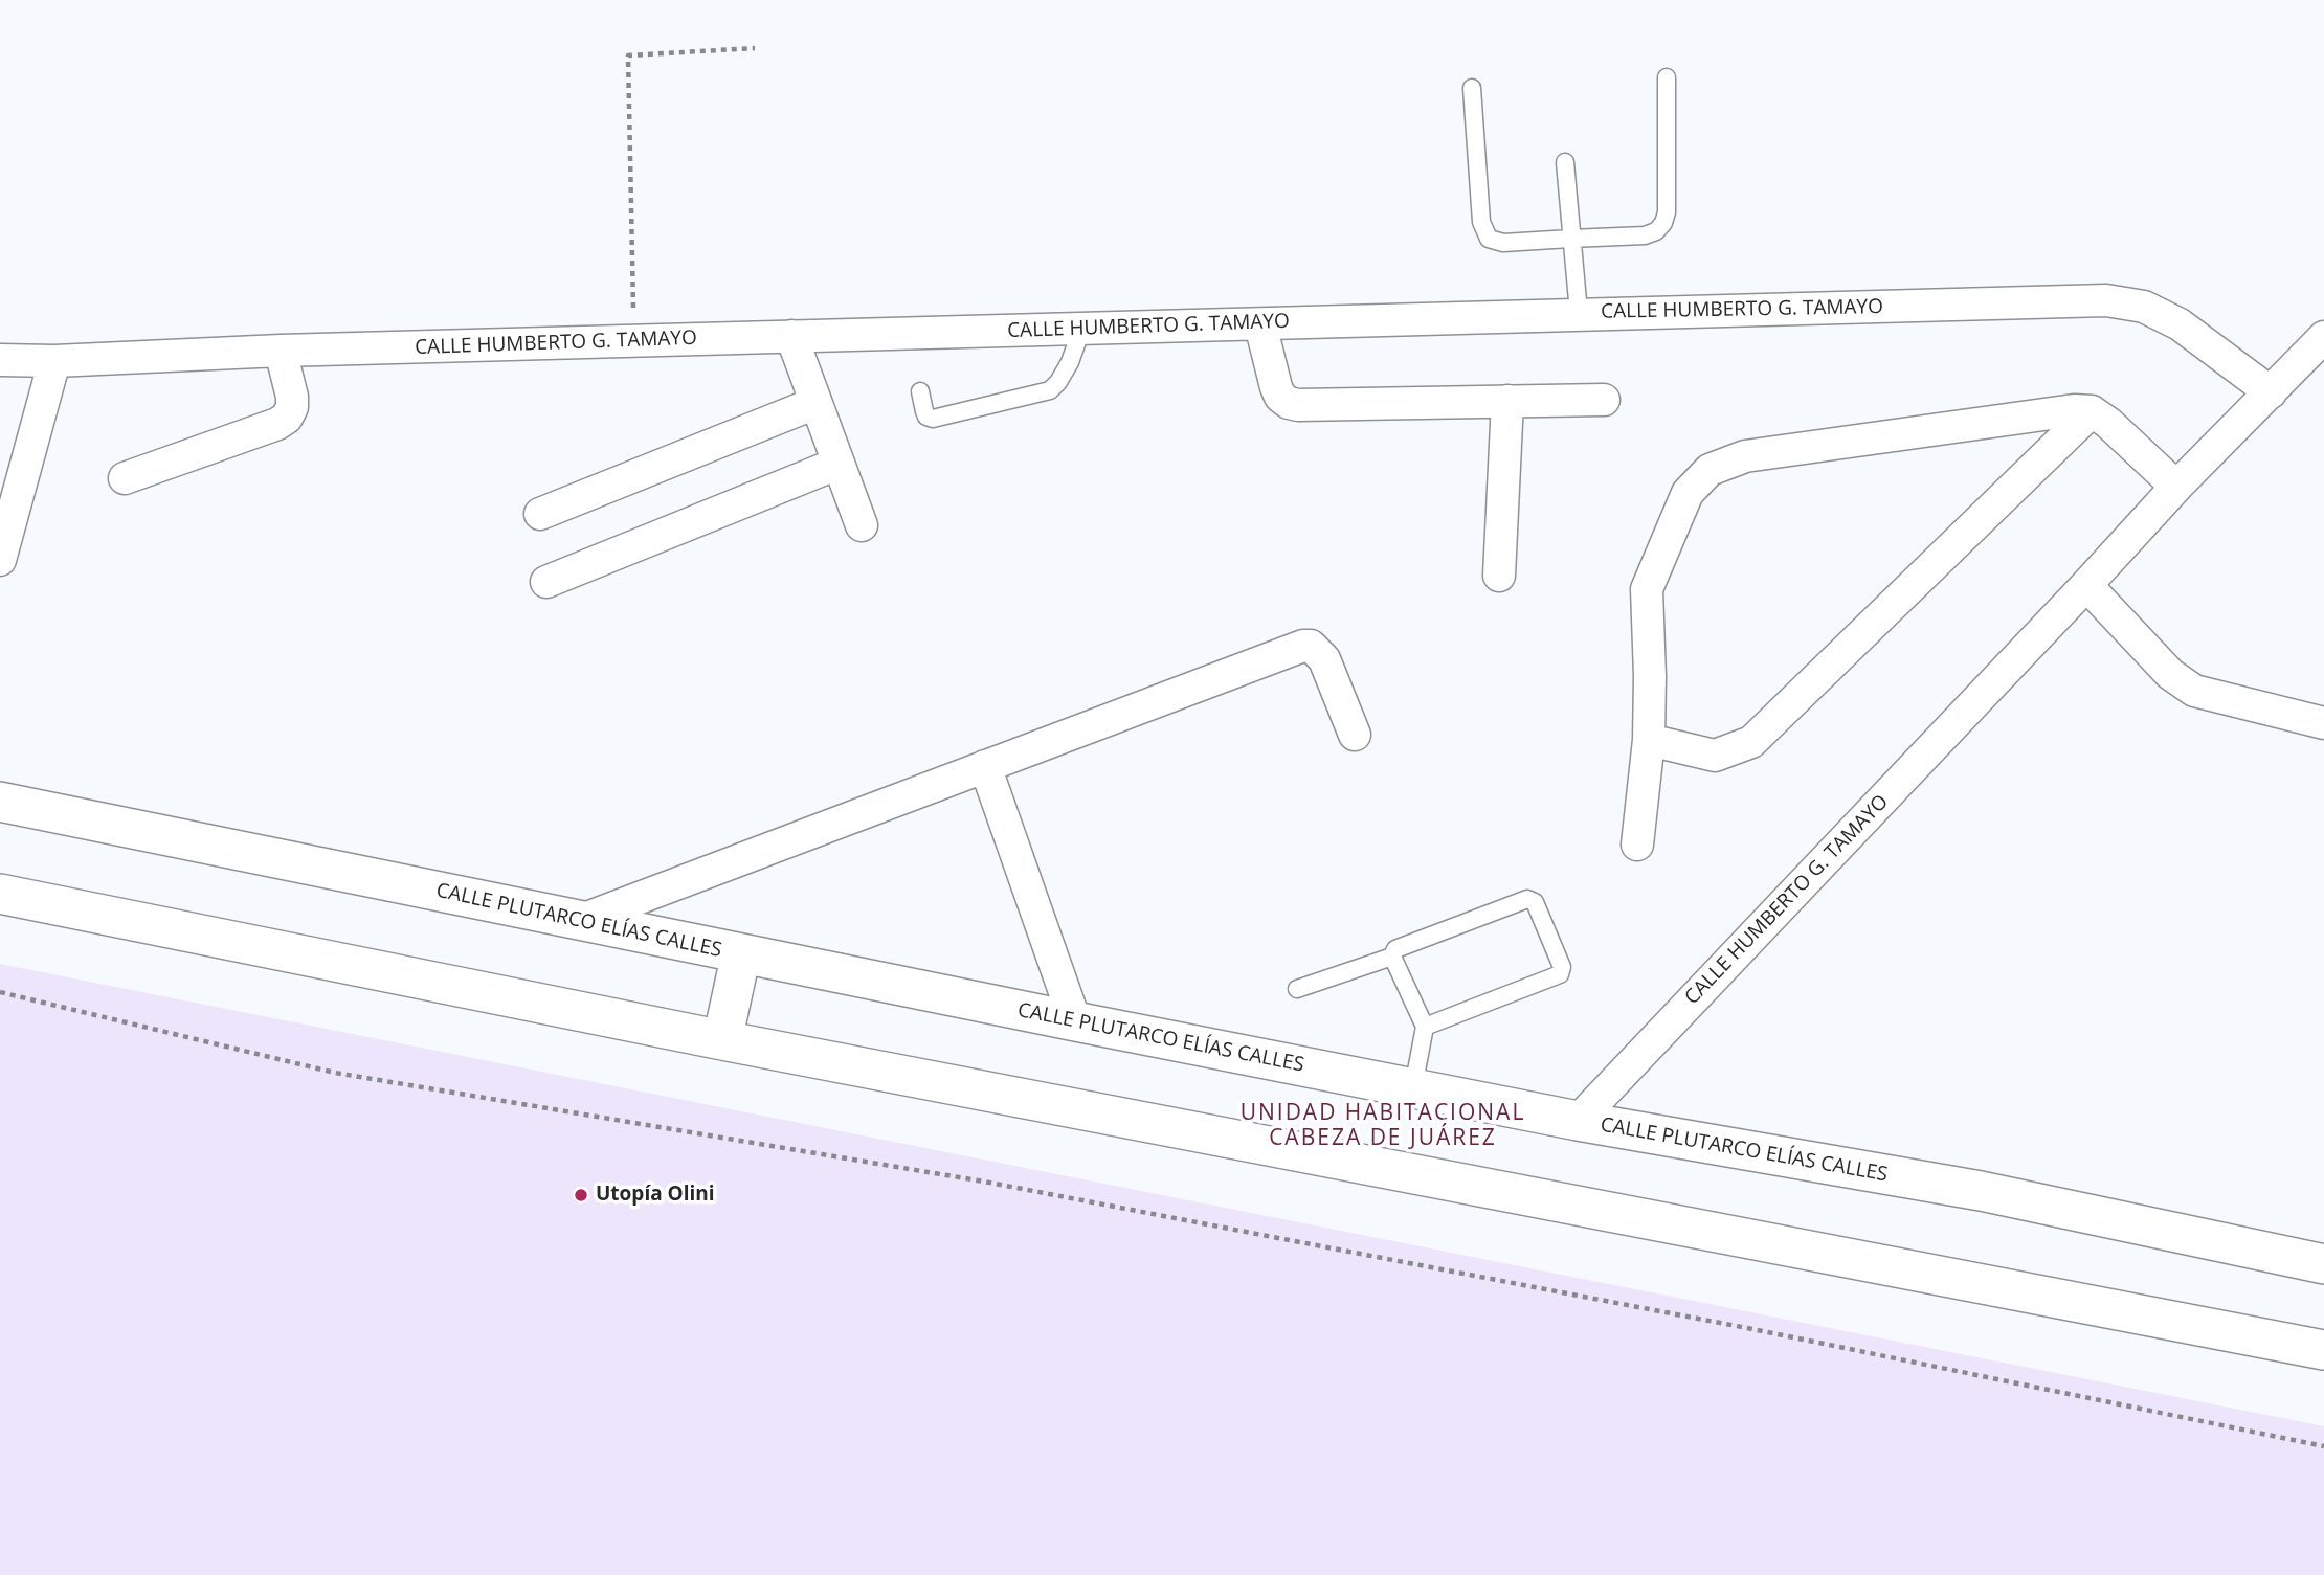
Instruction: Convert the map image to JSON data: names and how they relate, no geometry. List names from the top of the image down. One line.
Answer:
{"streets":{"street":["CALLE HUMBERTO G. TAMAYO","CALLE PLUTARCO ELÍAS CALLES"]},"crossings":[["CALLE HUMBERTO G. TAMAYO","CALLE PLUTARCO ELÍAS CALLES"]],"districts":["UNIDAD HABITACIONAL CABEZA DE JUÁREZ"],"places":["Utopía Olini"]}
